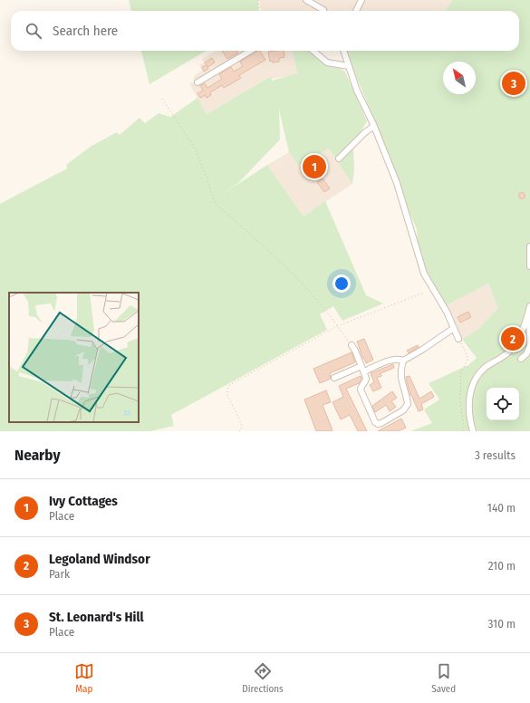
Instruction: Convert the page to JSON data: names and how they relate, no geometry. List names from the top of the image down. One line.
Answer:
{"north":"top left","page":{"search":"Search here","pins":["3","1","2"],"heading":["Nearby","3 results"],"list":[{"mark":"1","name":"Ivy Cottages","note":"Place","value":"140 m"},{"mark":"2","name":"Legoland Windsor","note":"Park","value":"210 m"},{"mark":"3","name":"St. Leonard's Hill","note":"Place","value":"310 m"}],"nav":["Map","Directions","Saved"]}}
